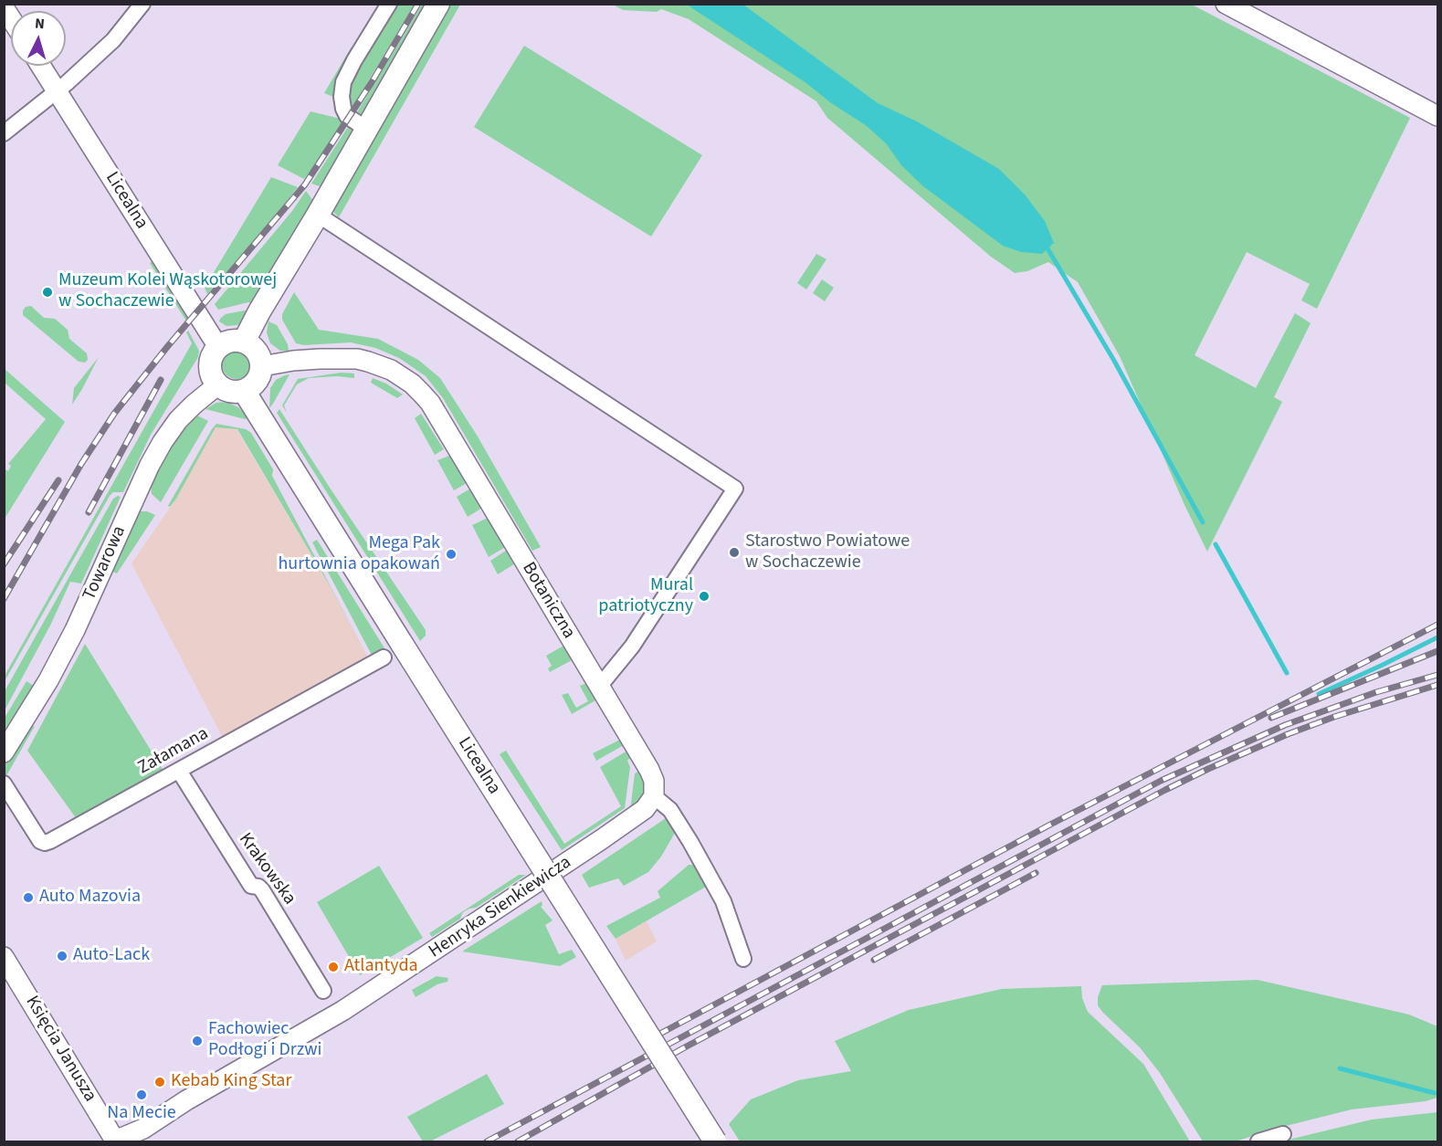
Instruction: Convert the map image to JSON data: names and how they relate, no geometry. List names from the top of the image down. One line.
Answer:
{"streets":{"main road":["Licealna"],"street":["Towarowa","Botaniczna","Załamana","Krakowska","Henryka Sienkiewicza","Księcia Janusza"]},"crossings":[["Licealna","Towarowa"],["Licealna","Botaniczna"],["Licealna","Henryka Sienkiewicza"],["Towarowa","Botaniczna"],["Botaniczna","Henryka Sienkiewicza"],["Załamana","Krakowska"],["Henryka Sienkiewicza","Księcia Janusza"]],"places":["Muzeum Kolei Wąskotorowej w Sochaczewie","Starostwo Powiatowe w Sochaczewie","Mega Pak hurtownia opakowań","Mural patriotyczny","Auto Mazovia","Auto-Lack","Atlantyda","Fachowiec Podłogi i Drzwi","Kebab King Star","Na Mecie"],"north":"top"}
